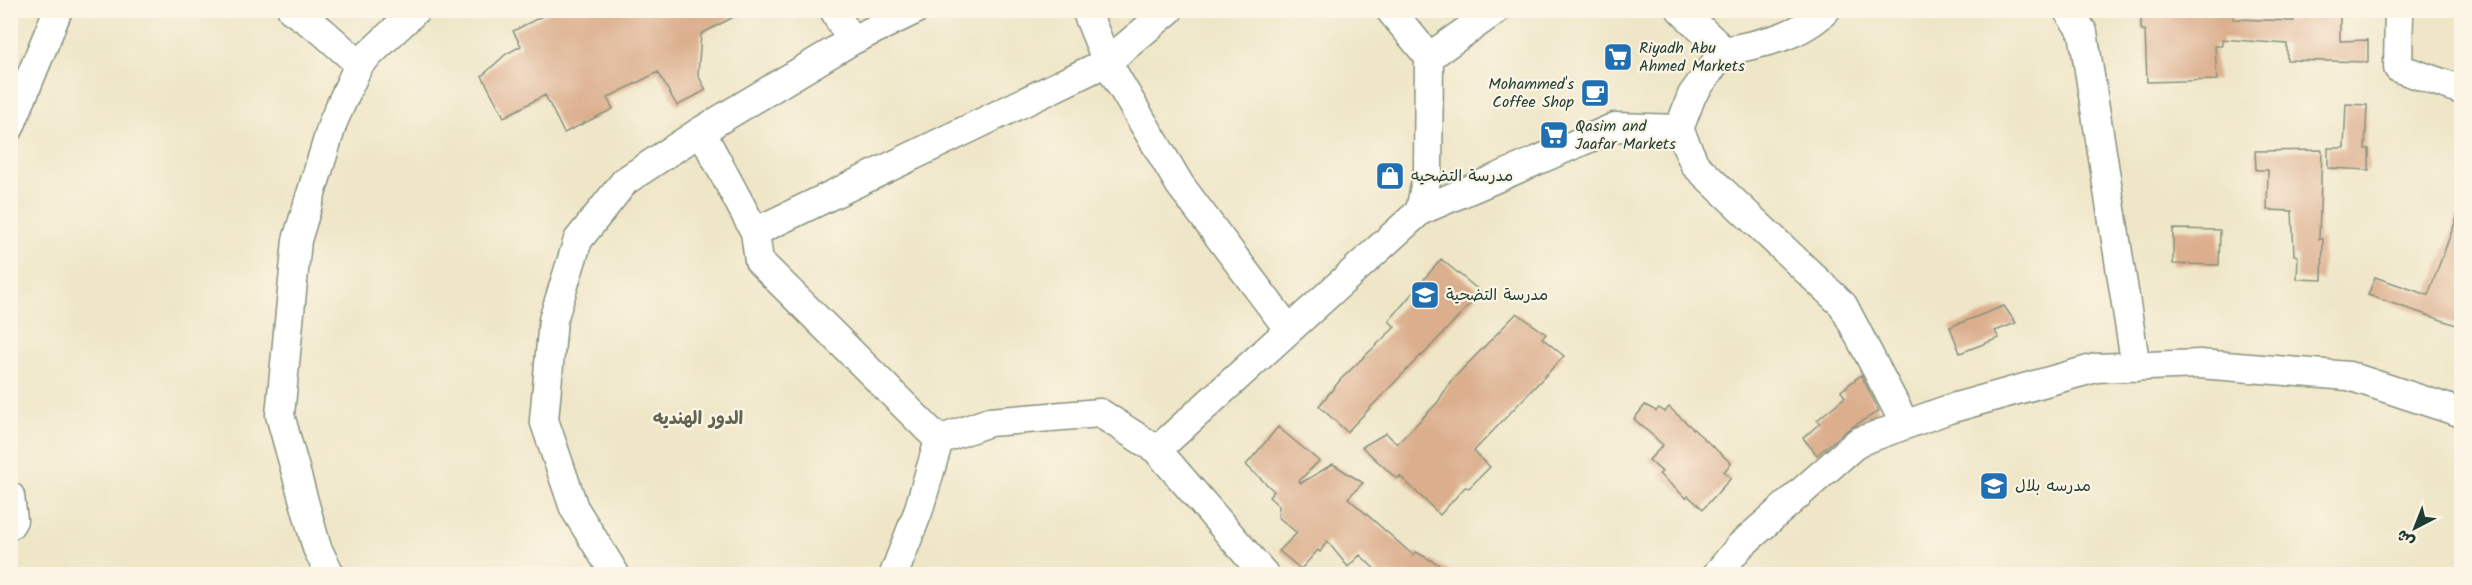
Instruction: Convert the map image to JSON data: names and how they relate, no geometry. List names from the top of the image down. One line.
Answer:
{"districts":["الدور الهنديه"],"places":{"supermarket":["Riyadh Abu Ahmed Markets","Qasim and Jaafar Markets"],"cafe":["Mohammed's Coffee Shop"],"shop":["مدرسة التضحيه"],"school or university":["مدرسة التضحية","مدرسه بلال"]},"north":"bottom left"}
